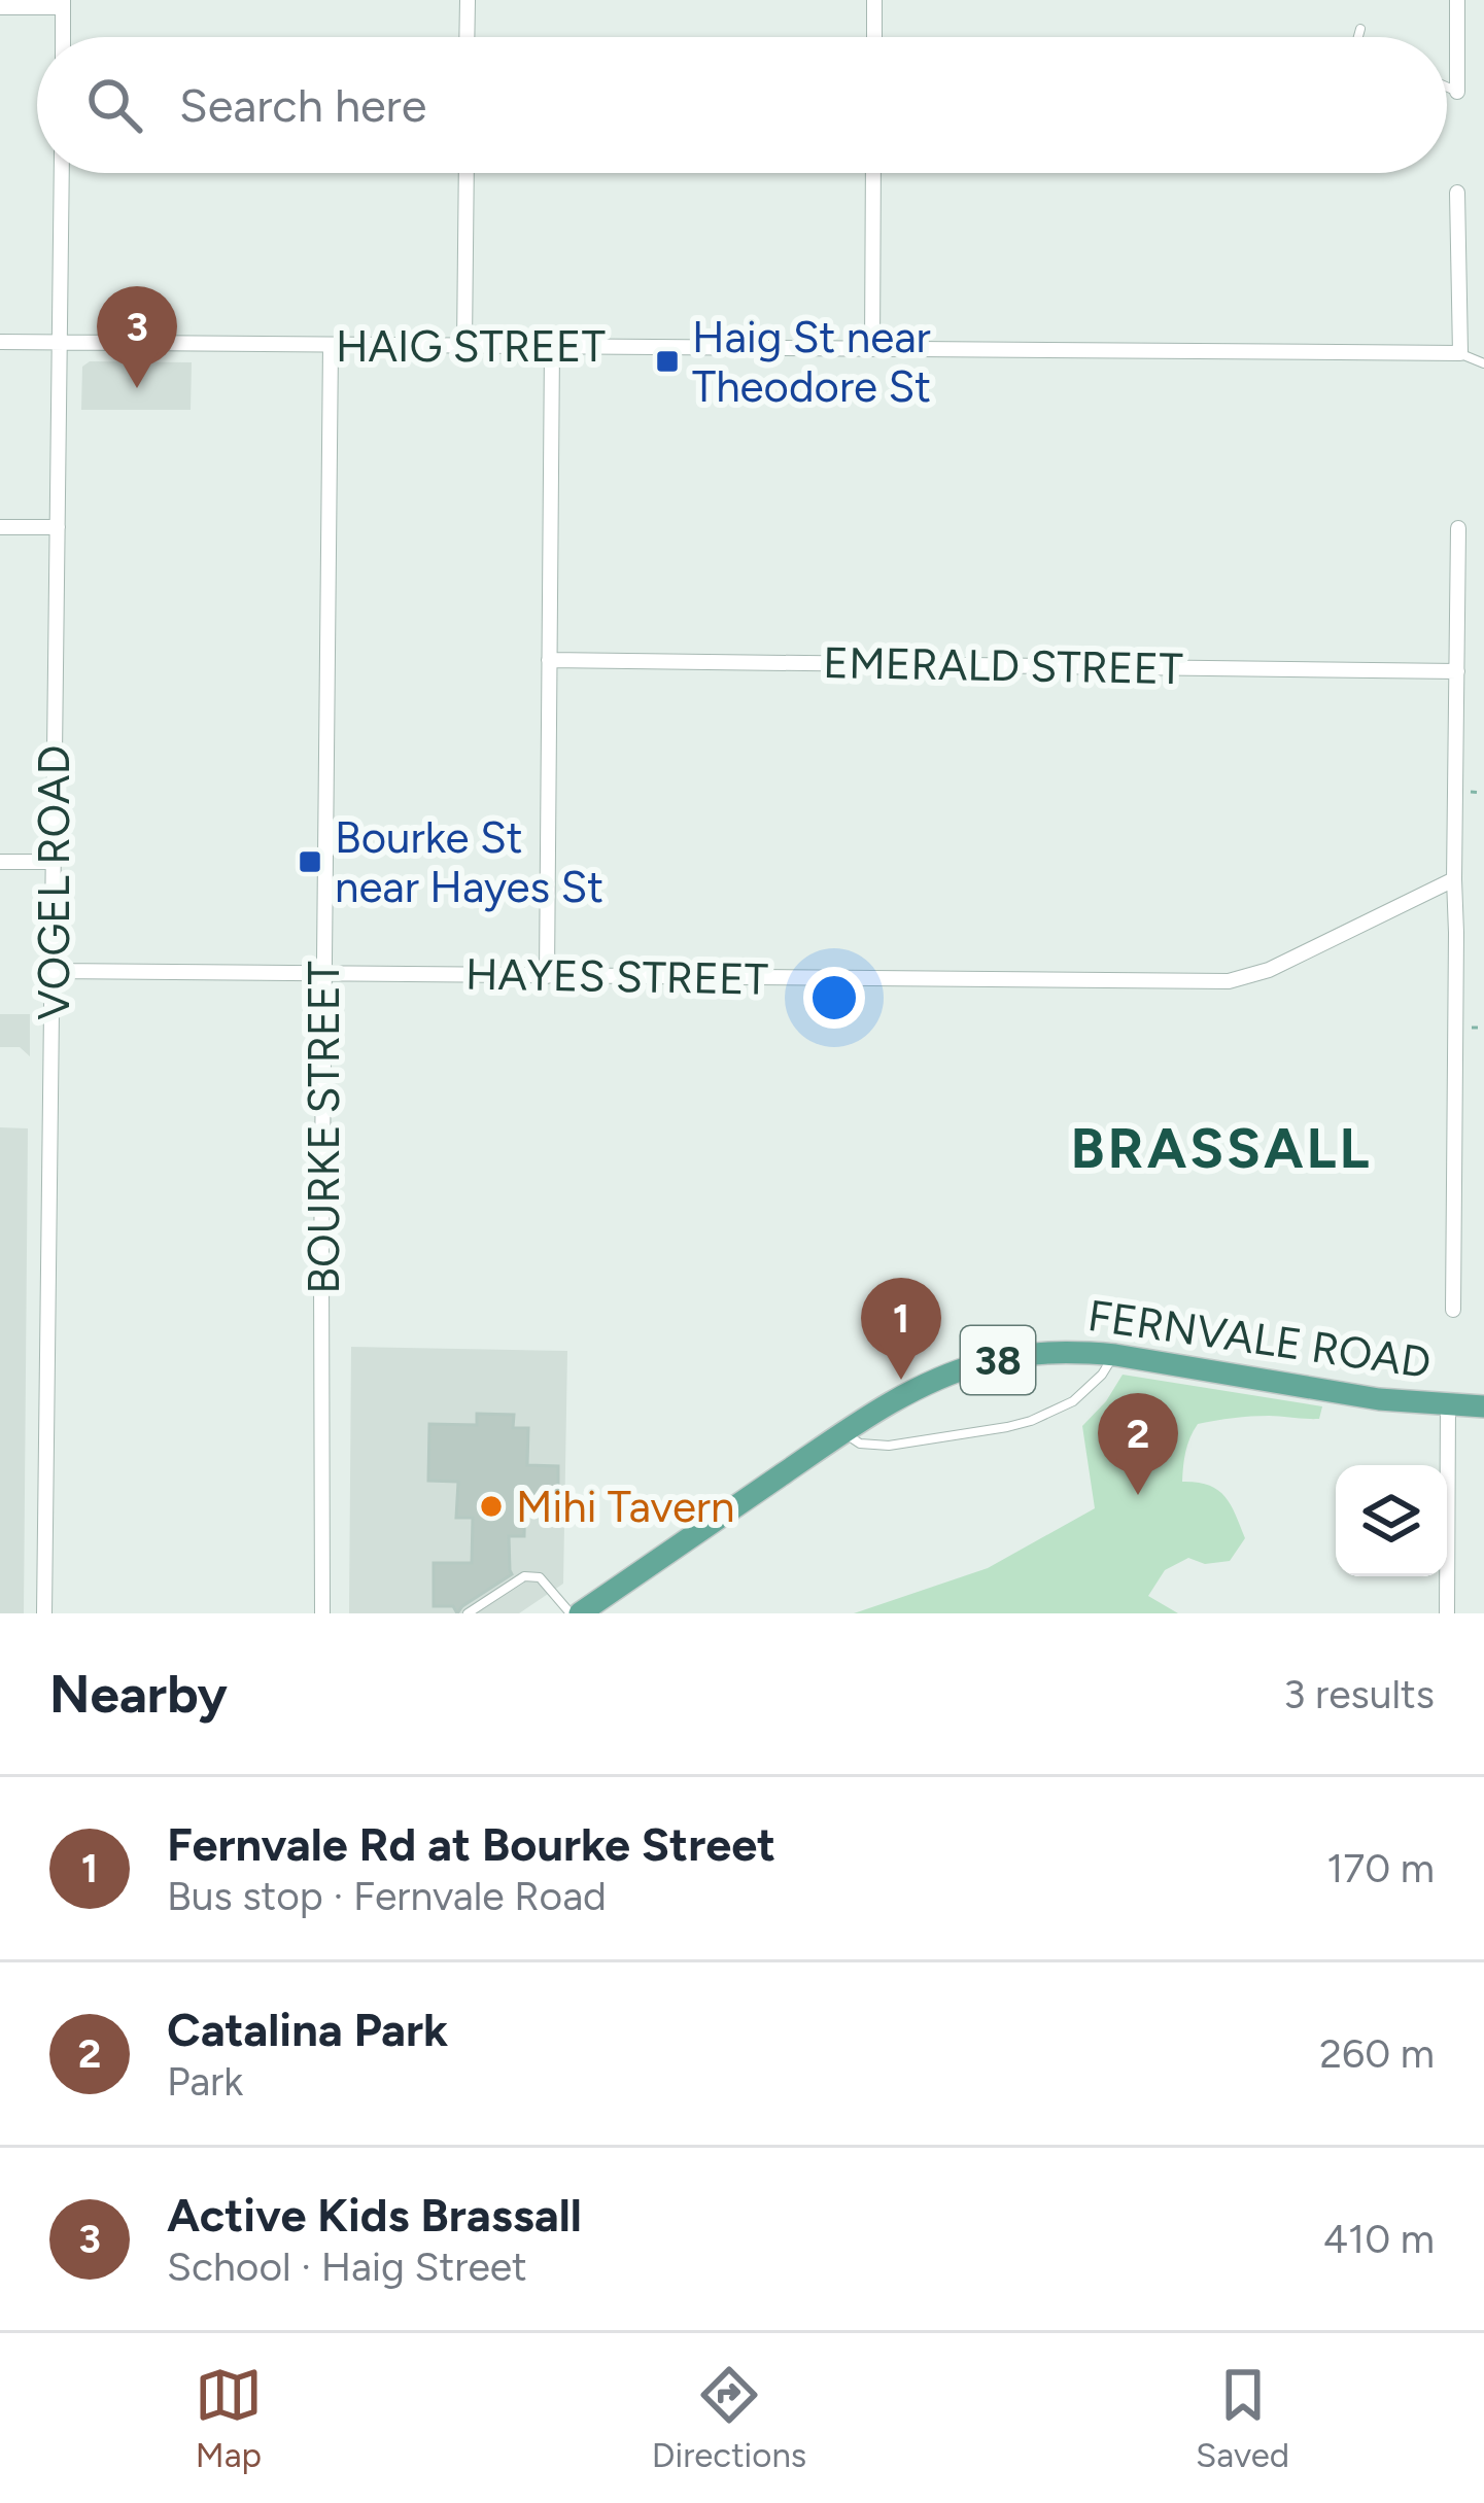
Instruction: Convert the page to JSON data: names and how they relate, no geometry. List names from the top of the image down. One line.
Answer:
{"streets":{"main road":["FERNVALE ROAD","38"],"street":["HAIG STREET","EMERALD STREET","VOGEL ROAD","HAYES STREET","BOURKE STREET"]},"crossings":[["HAIG STREET","VOGEL ROAD"],["HAIG STREET","BOURKE STREET"],["VOGEL ROAD","HAYES STREET"],["HAYES STREET","BOURKE STREET"]],"districts":["BRASSALL"],"places":{"transit":["Haig St near Theodore St","Bourke St near Hayes St"],"other":["Mihi Tavern"]},"page":{"search":"Search here","pins":["3","1","2"],"heading":["Nearby","3 results"],"list":[{"mark":"1","name":"Fernvale Rd at Bourke Street","note":"Bus stop · Fernvale Road","value":"170 m"},{"mark":"2","name":"Catalina Park","note":"Park","value":"260 m"},{"mark":"3","name":"Active Kids Brassall","note":"School · Haig Street","value":"410 m"}],"nav":["Map","Directions","Saved"]}}
